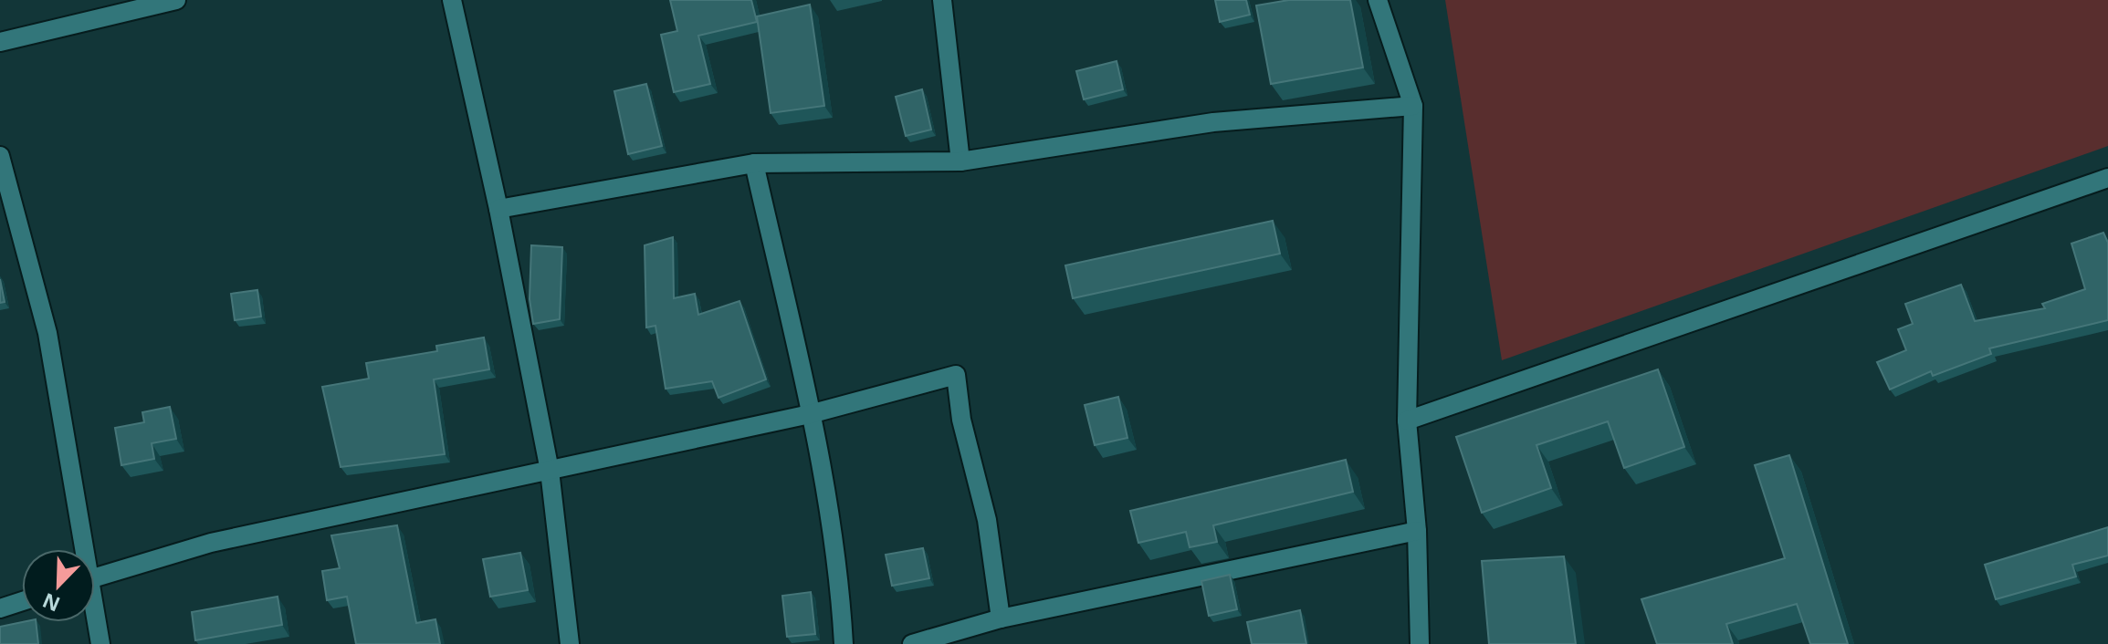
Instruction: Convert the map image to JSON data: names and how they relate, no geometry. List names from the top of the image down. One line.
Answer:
{"north":"bottom left"}
